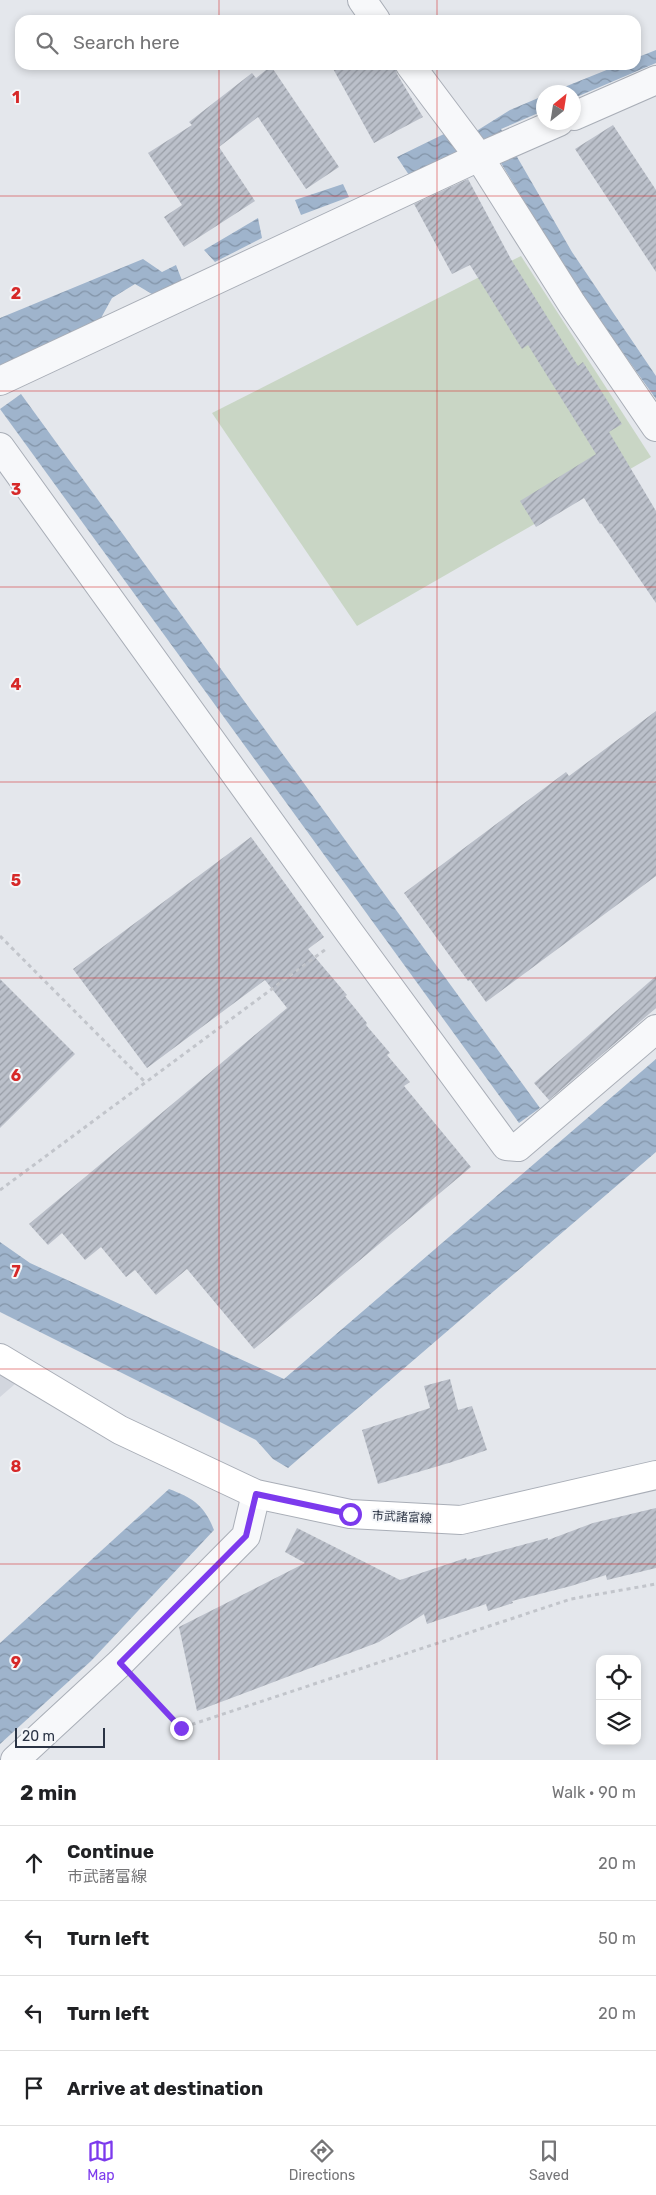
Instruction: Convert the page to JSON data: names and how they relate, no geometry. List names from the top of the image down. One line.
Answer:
{"streets":{"main road":["市武諸富線"]},"scale_bar":"20 m","north":"top right","page":{"search":"Search here","scale":"20 m","heading":["2 min","Walk · 90 m"],"list":[["Continue","市武諸富線","20 m"],["Turn left","50 m"],["Turn left","20 m"],"Arrive at destination"],"nav":["Map","Directions","Saved"]},"grid":{"rows":["1","2","3","4","5","6","7","8","9"]}}
